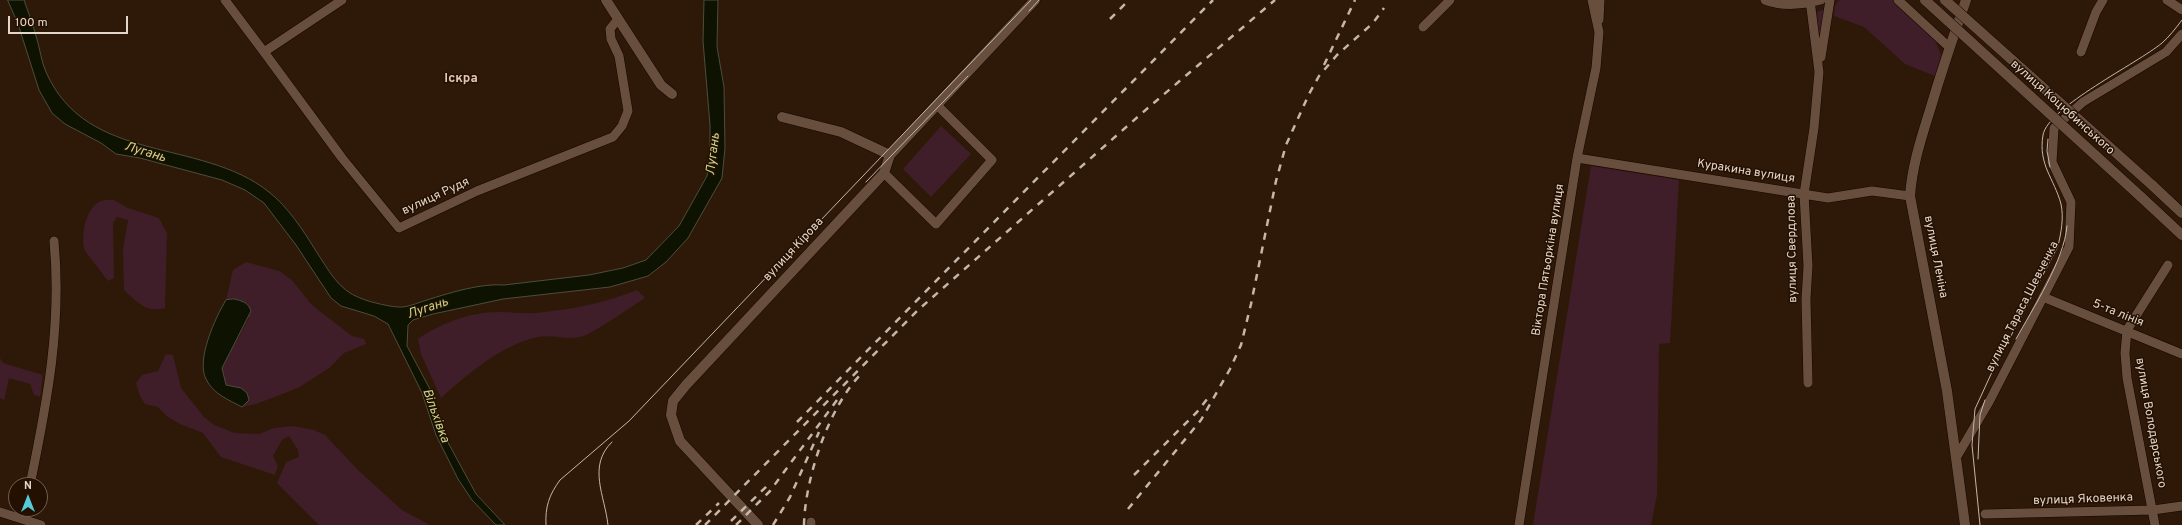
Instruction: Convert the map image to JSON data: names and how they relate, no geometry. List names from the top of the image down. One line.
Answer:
{"streets":{"street":["вулиця Коцюбинського","Куракина вулиця","вулиця Рудя","вулиця Свердлова","вулиця Кірова","вулиця Леніна","Віктора Пятьоркіна вулиця","вулиця Тараса Шевченка","5-та лінія","вулиця Володарського","вулиця Яковенка"]},"crossings":[["Куракина вулиця","вулиця Свердлова"],["Куракина вулиця","вулиця Леніна"],["Куракина вулиця","Віктора Пятьоркіна вулиця"],["вулиця Леніна","вулиця Тараса Шевченка"],["вулиця Тараса Шевченка","5-та лінія"],["5-та лінія","вулиця Володарського"],["вулиця Володарського","вулиця Яковенка"]],"districts":["Іскра"],"water":["Лугань","Вільхівка"],"scale_bar":"100 m","north":"top"}
